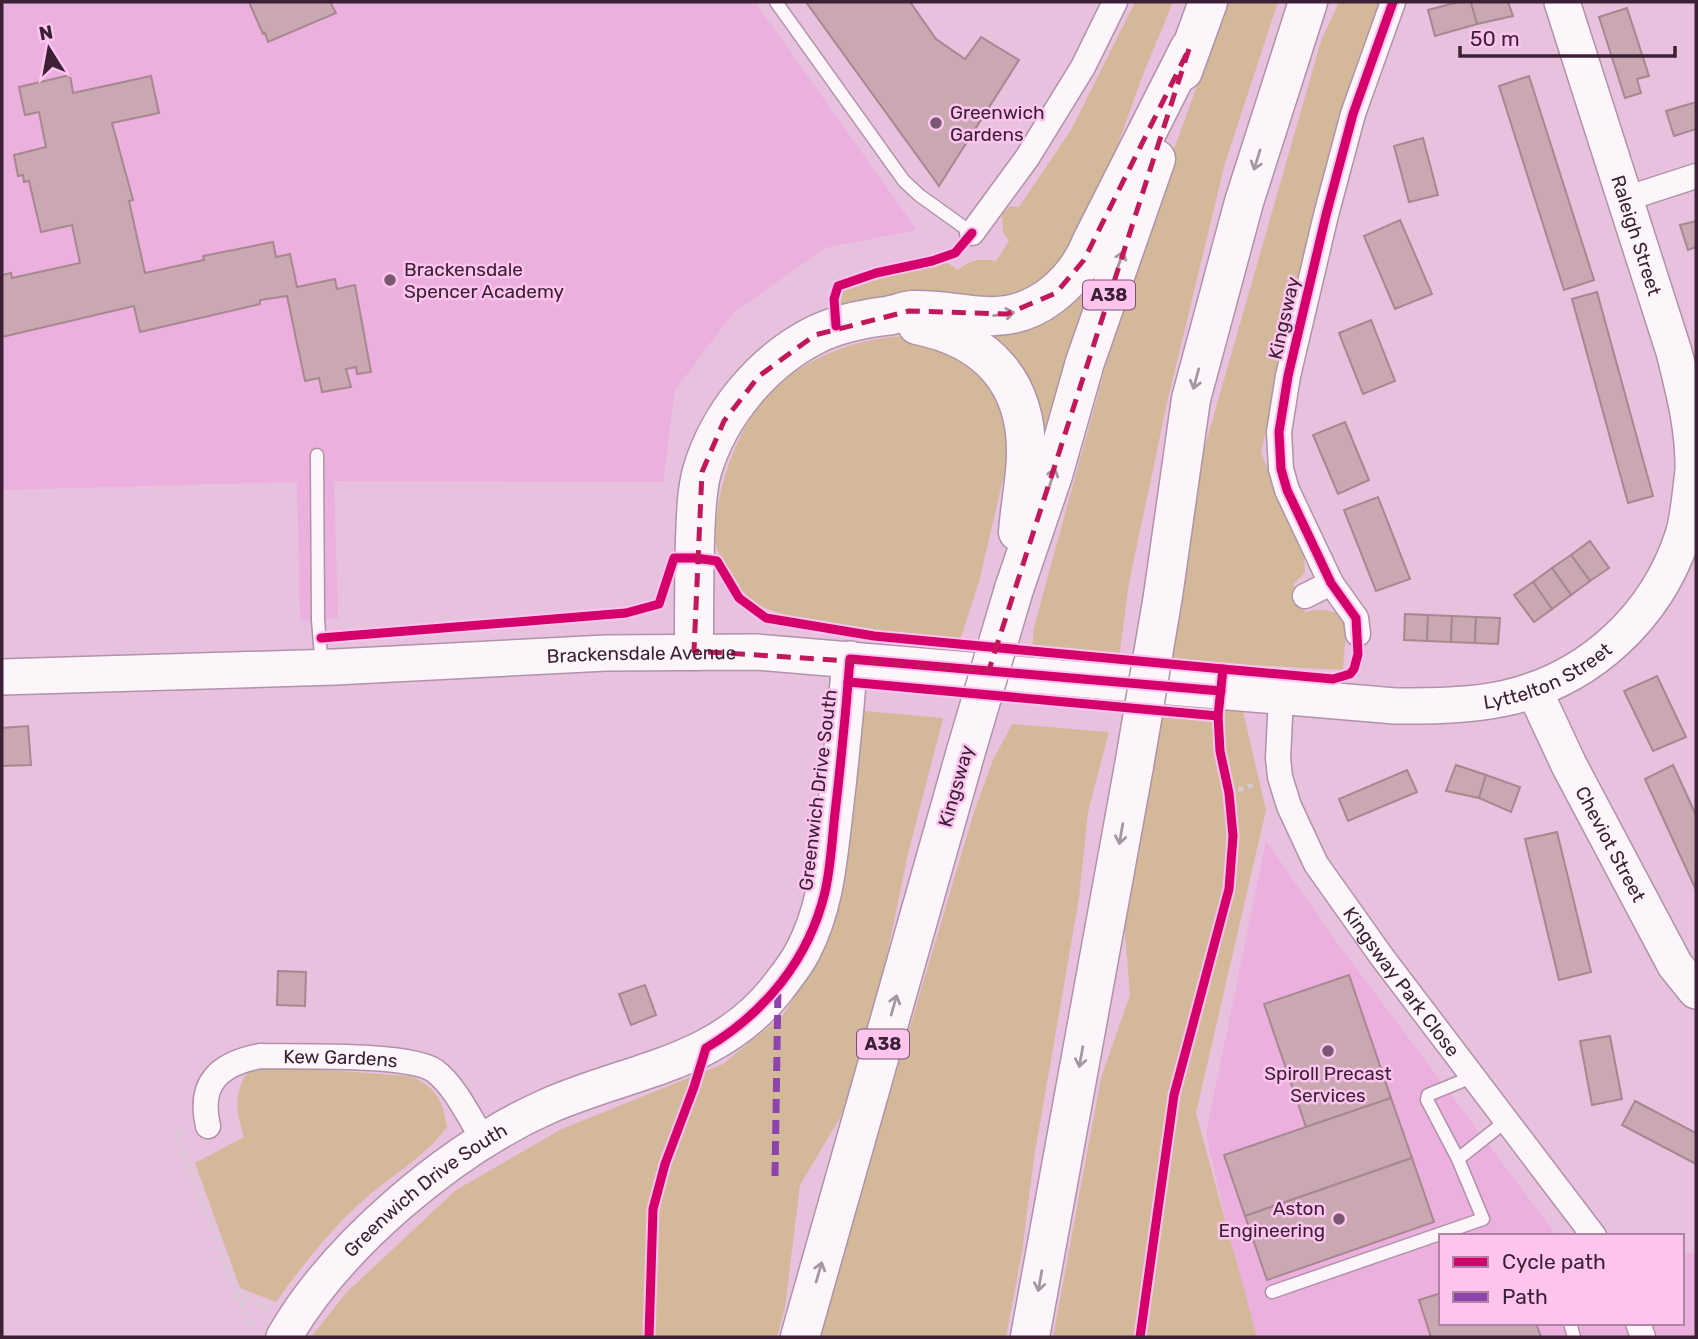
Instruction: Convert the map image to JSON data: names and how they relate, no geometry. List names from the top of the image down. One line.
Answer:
{"streets":{"highway":["A38","Kingsway"],"street":["Raleigh Street","Brackensdale Avenue","Lyttelton Street","Greenwich Drive South","Cheviot Street","Kingsway Park Close","Kew Gardens"]},"crossings":[["Raleigh Street","Lyttelton Street"],["Brackensdale Avenue","Lyttelton Street"],["Brackensdale Avenue","Greenwich Drive South"],["Brackensdale Avenue","Kingsway Park Close"],["Lyttelton Street","Cheviot Street"],["Lyttelton Street","Kingsway Park Close"],["Greenwich Drive South","Kew Gardens"]],"places":["Greenwich Gardens","Brackensdale Spencer Academy","Spiroll Precast Services","Aston Engineering"],"legend":["Cycle path","Path"],"scale_bar":"50 m","north":"top"}
